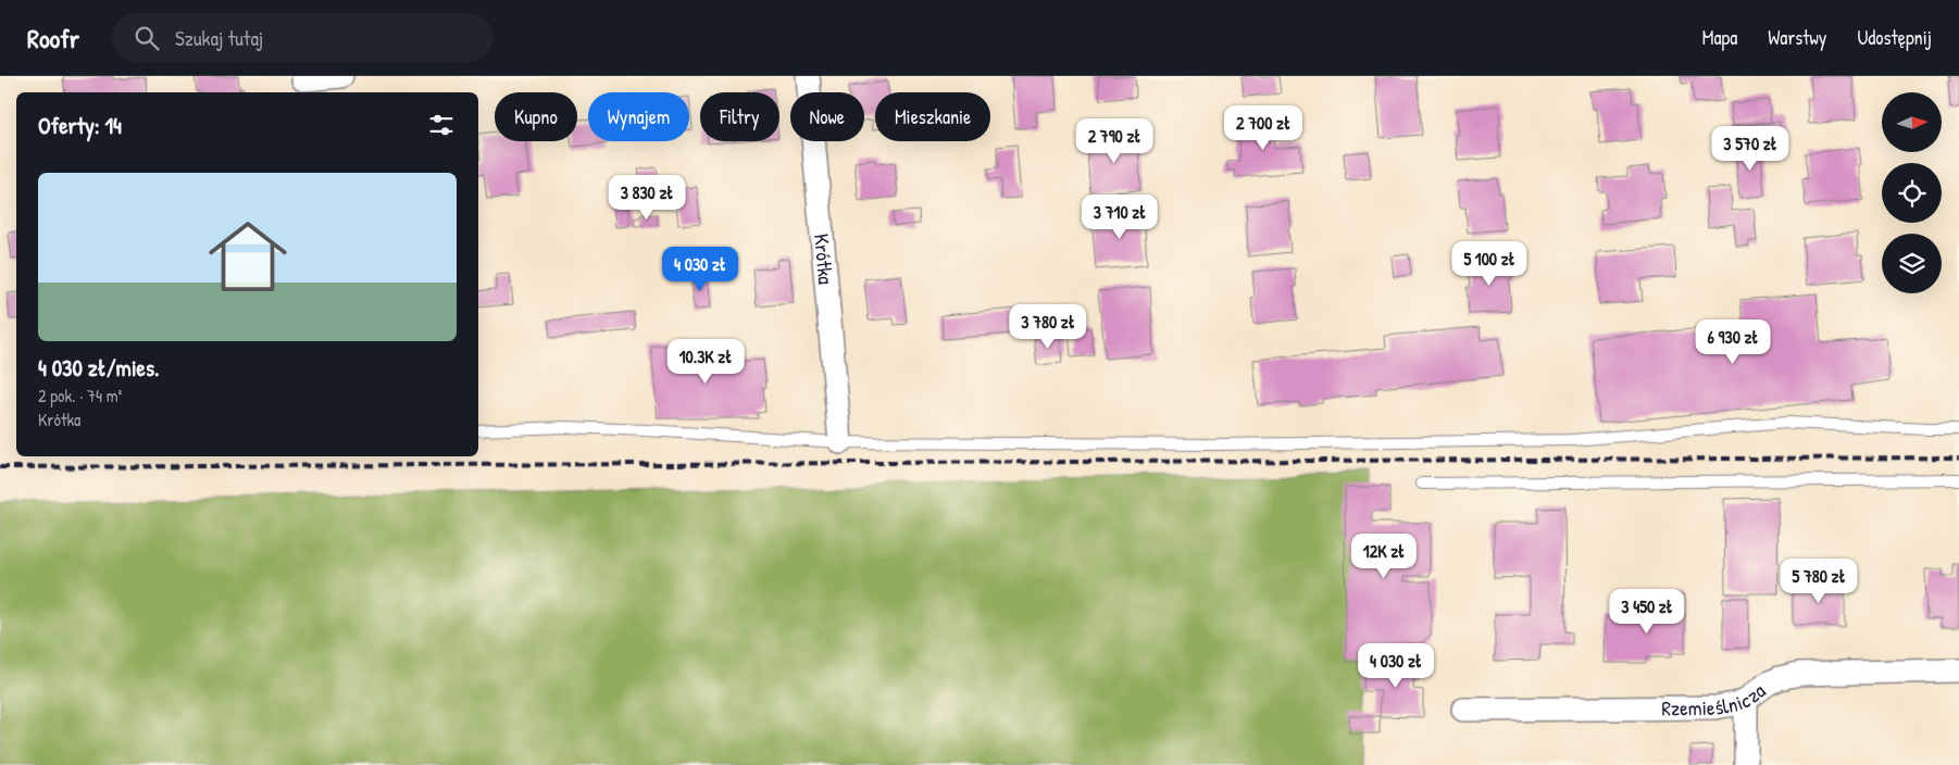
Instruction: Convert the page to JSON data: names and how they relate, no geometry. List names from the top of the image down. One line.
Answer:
{"streets":{"street":["Krótka","Rzemieślnicza"]},"north":"right","page":{"header":"Roofr","search":"Szukaj tutaj","nav":["Mapa","Warstwy","Udostępnij"],"chip":["Kupno","Wynajem","Filtry","Nowe","Mieszkanie"],"heading":"Oferty: 14","price":["2 700 zł","2 790 zł","3 570 zł","3 830 zł","3 710 zł","5 100 zł","4 030 zł","3 780 zł","6 930 zł","10.3K zł","12K zł","5 780 zł","3 450 zł","4 030 zł"],"list":[{"name":"4 030 zł/mies.","note":"2 pok. · 74 m² · Krótka"}]}}
